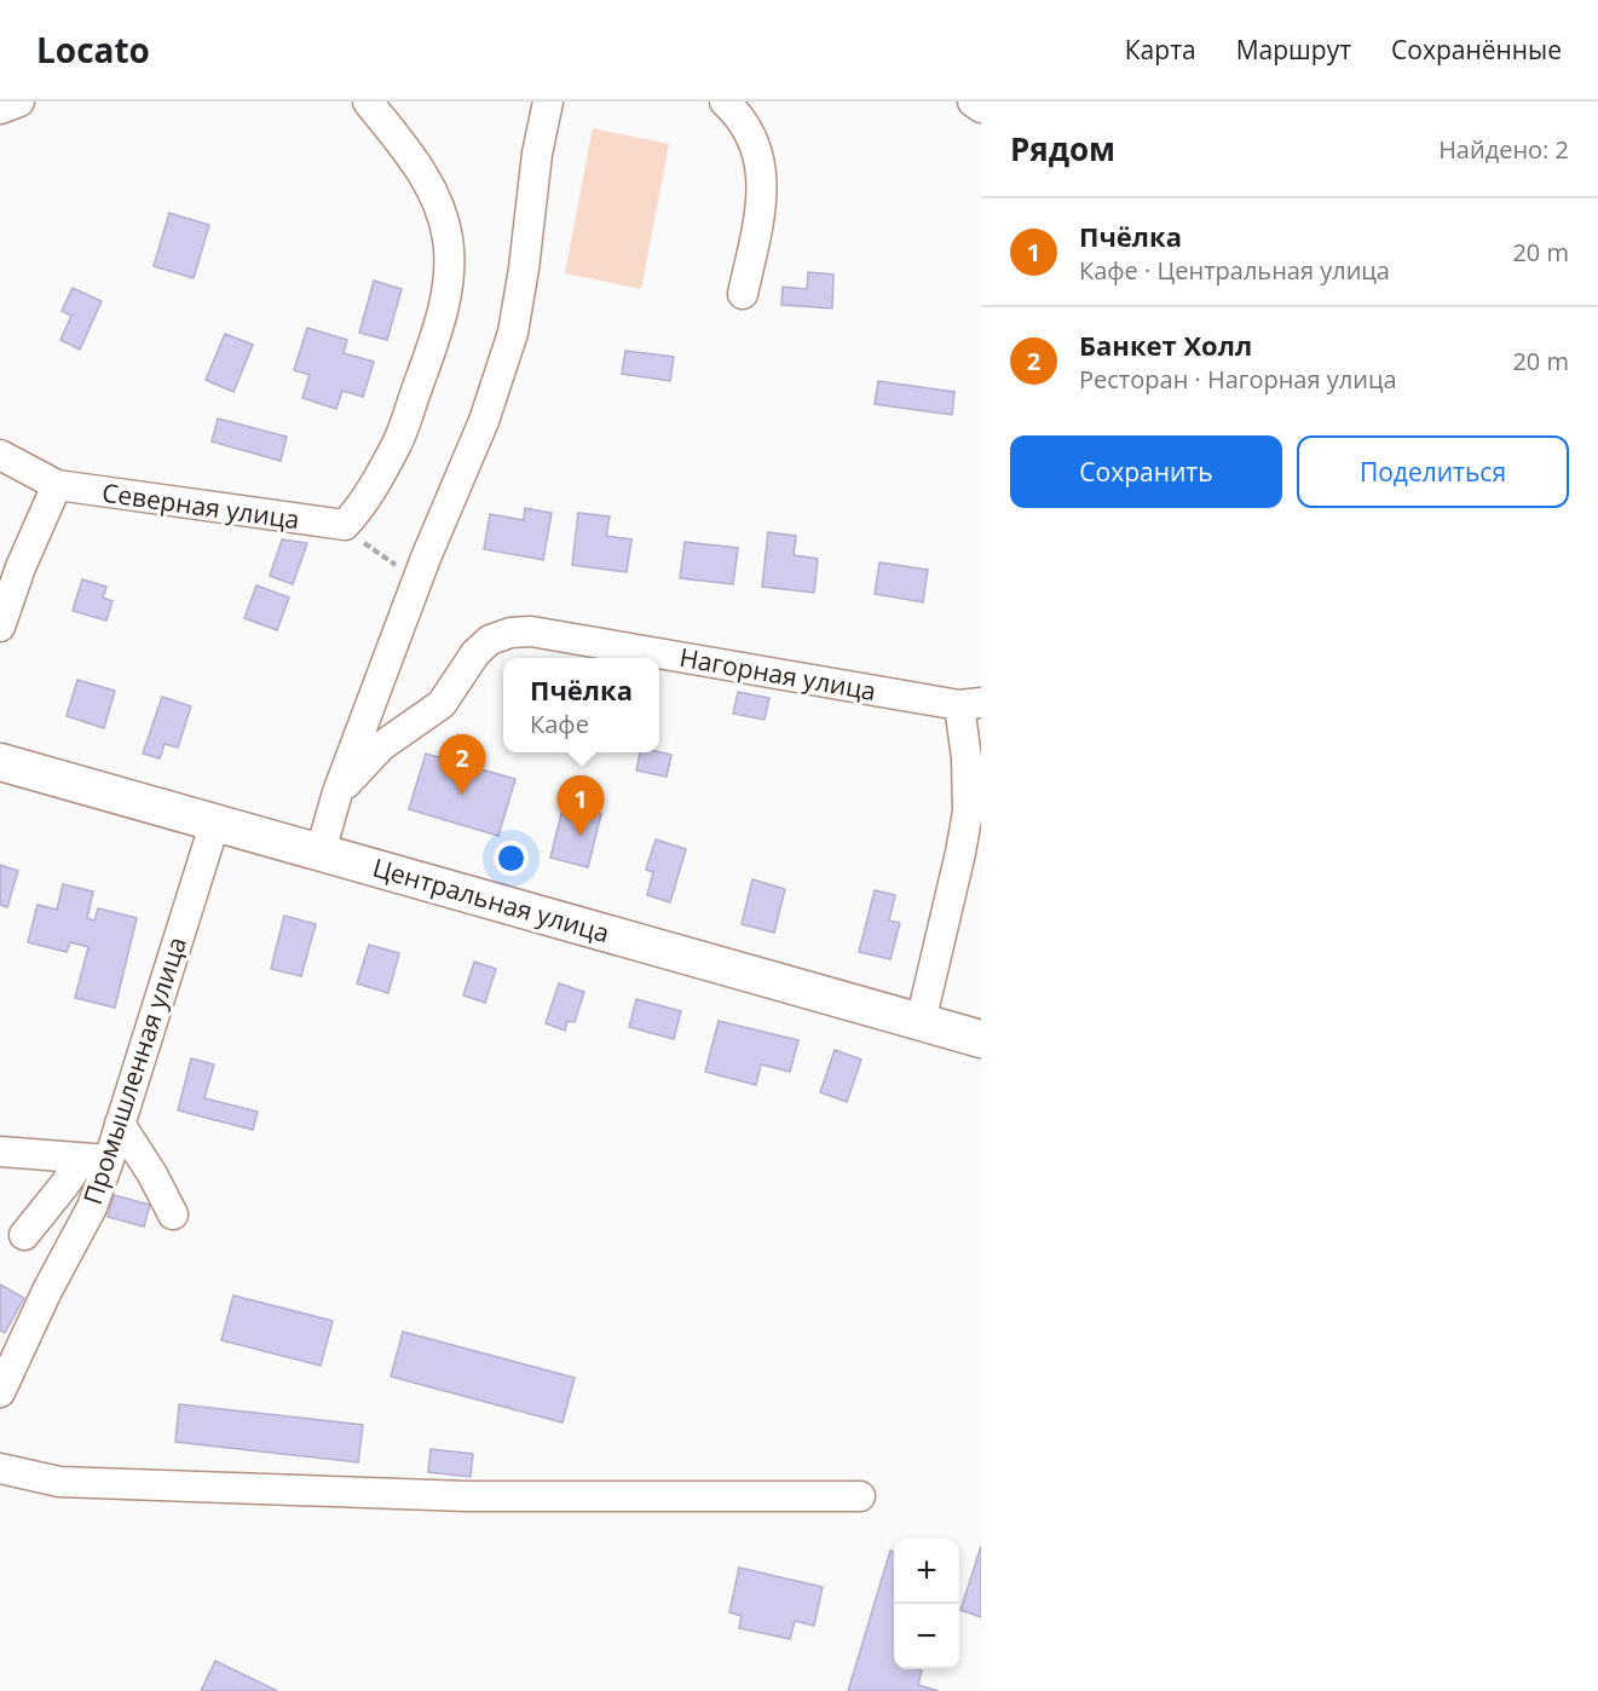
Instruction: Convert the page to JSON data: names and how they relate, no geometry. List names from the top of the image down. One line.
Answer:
{"streets":{"main road":["Центральная улица"],"street":["Северная улица","Нагорная улица","Промышленная улица"]},"crossings":[["Центральная улица","Промышленная улица"]],"page":{"header":"Locato","nav":["Карта","Маршрут","Сохранённые"],"heading":["Рядом","Найдено: 2"],"list":[{"mark":"1","name":"Пчёлка","note":"Кафе · Центральная улица","value":"20 m"},{"mark":"2","name":"Банкет Холл","note":"Ресторан · Нагорная улица","value":"20 m"}],"buttons":["Сохранить","Поделиться"],"popup":["Пчёлка","Кафе"],"pins":["2","1"],"map_buttons":["+","−"]}}
